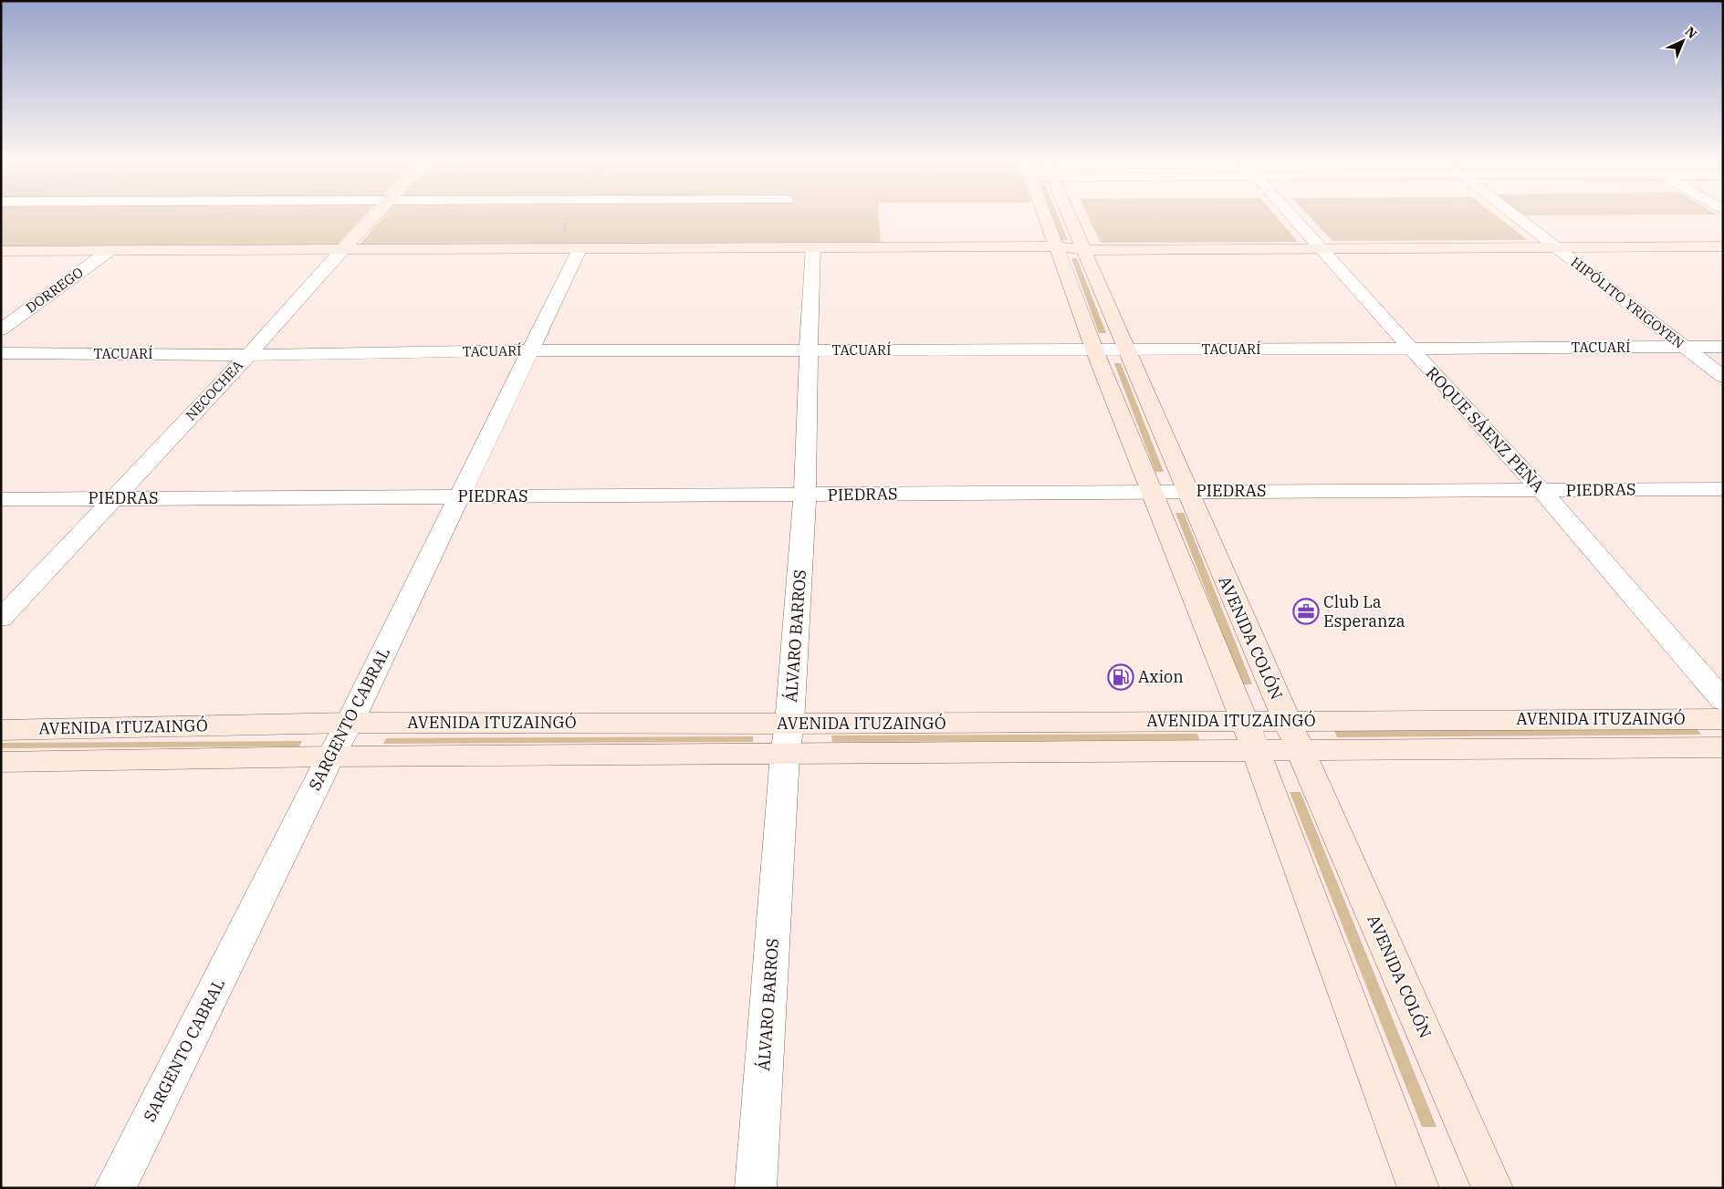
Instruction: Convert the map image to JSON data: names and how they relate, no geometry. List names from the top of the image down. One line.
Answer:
{"streets":{"main road":["NECOCHEA","AVENIDA COLÓN","AVENIDA ITUZAINGÓ"],"street":["DORREGO","HIPÓLITO YRIGOYEN","TACUARÍ","ROQUE SÁENZ PEÑA","PIEDRAS","ÁLVARO BARROS","SARGENTO CABRAL"]},"crossings":[["HIPÓLITO YRIGOYEN","TACUARÍ"],["TACUARÍ","NECOCHEA"],["TACUARÍ","ROQUE SÁENZ PEÑA"],["TACUARÍ","ÁLVARO BARROS"],["TACUARÍ","AVENIDA COLÓN"],["TACUARÍ","SARGENTO CABRAL"],["NECOCHEA","PIEDRAS"],["ROQUE SÁENZ PEÑA","PIEDRAS"],["PIEDRAS","ÁLVARO BARROS"],["PIEDRAS","AVENIDA COLÓN"],["PIEDRAS","SARGENTO CABRAL"],["ÁLVARO BARROS","AVENIDA ITUZAINGÓ"],["AVENIDA COLÓN","AVENIDA ITUZAINGÓ"],["SARGENTO CABRAL","AVENIDA ITUZAINGÓ"]],"places":{"office":["Club La Esperanza"],"fuel station":["Axion"]},"north":"top right"}
